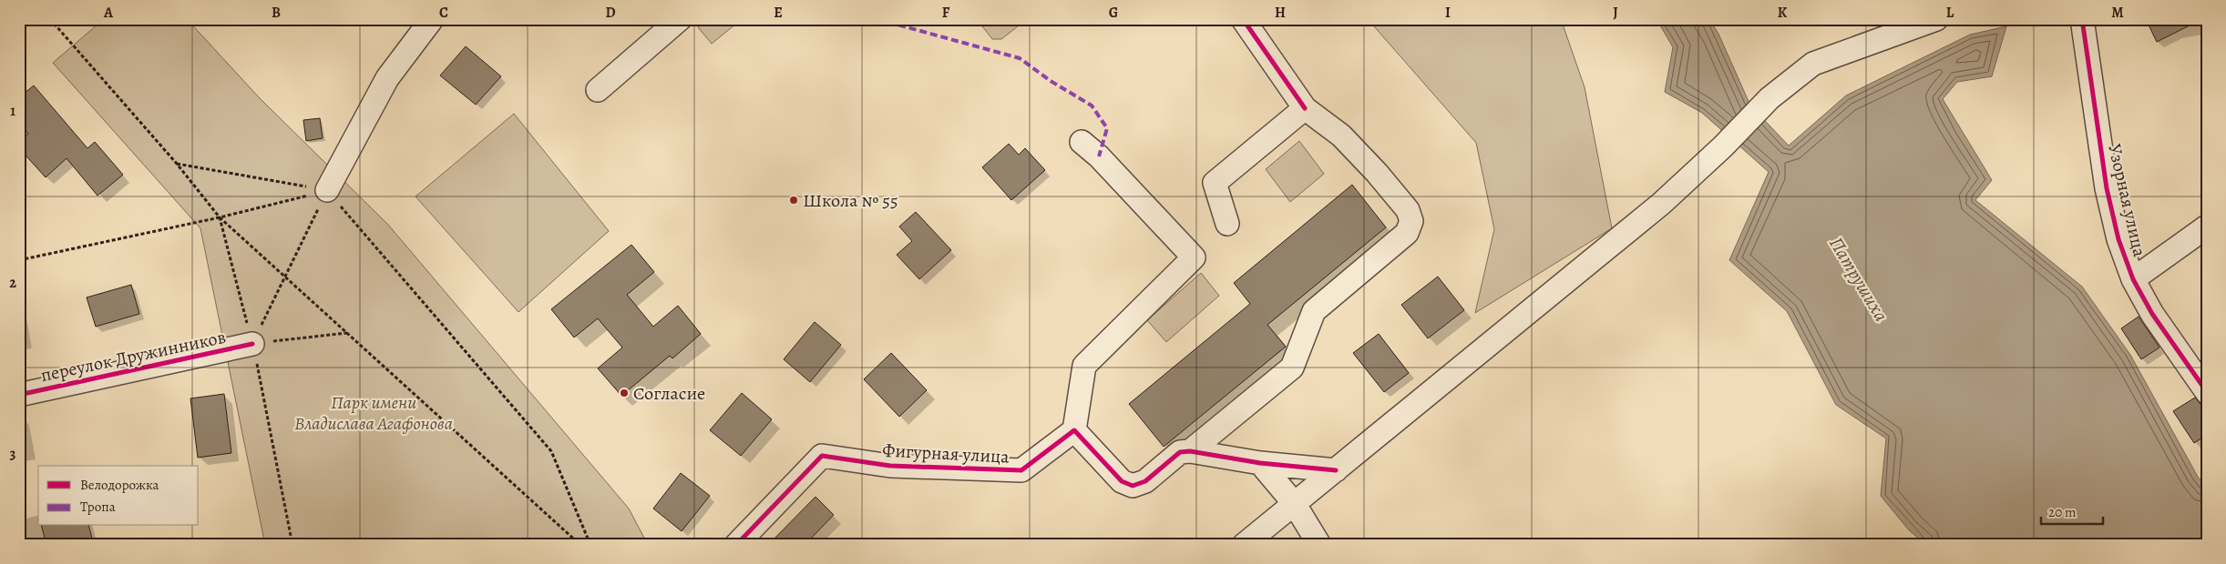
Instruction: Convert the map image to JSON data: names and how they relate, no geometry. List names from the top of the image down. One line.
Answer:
{"streets":{"street":["Узорная улица","переулок Дружинников","Фигурная улица"]},"water":["Патрушиха"],"parks":["Парк имени Владислава Агафонова"],"places":["Школа № 55","Согласие"],"legend":["Велодорожка","Тропа"],"scale_bar":"20 m","grid":{"columns":["A","B","C","D","E","F","G","H","I","J","K","L","M"],"rows":["1","2","3"]}}
